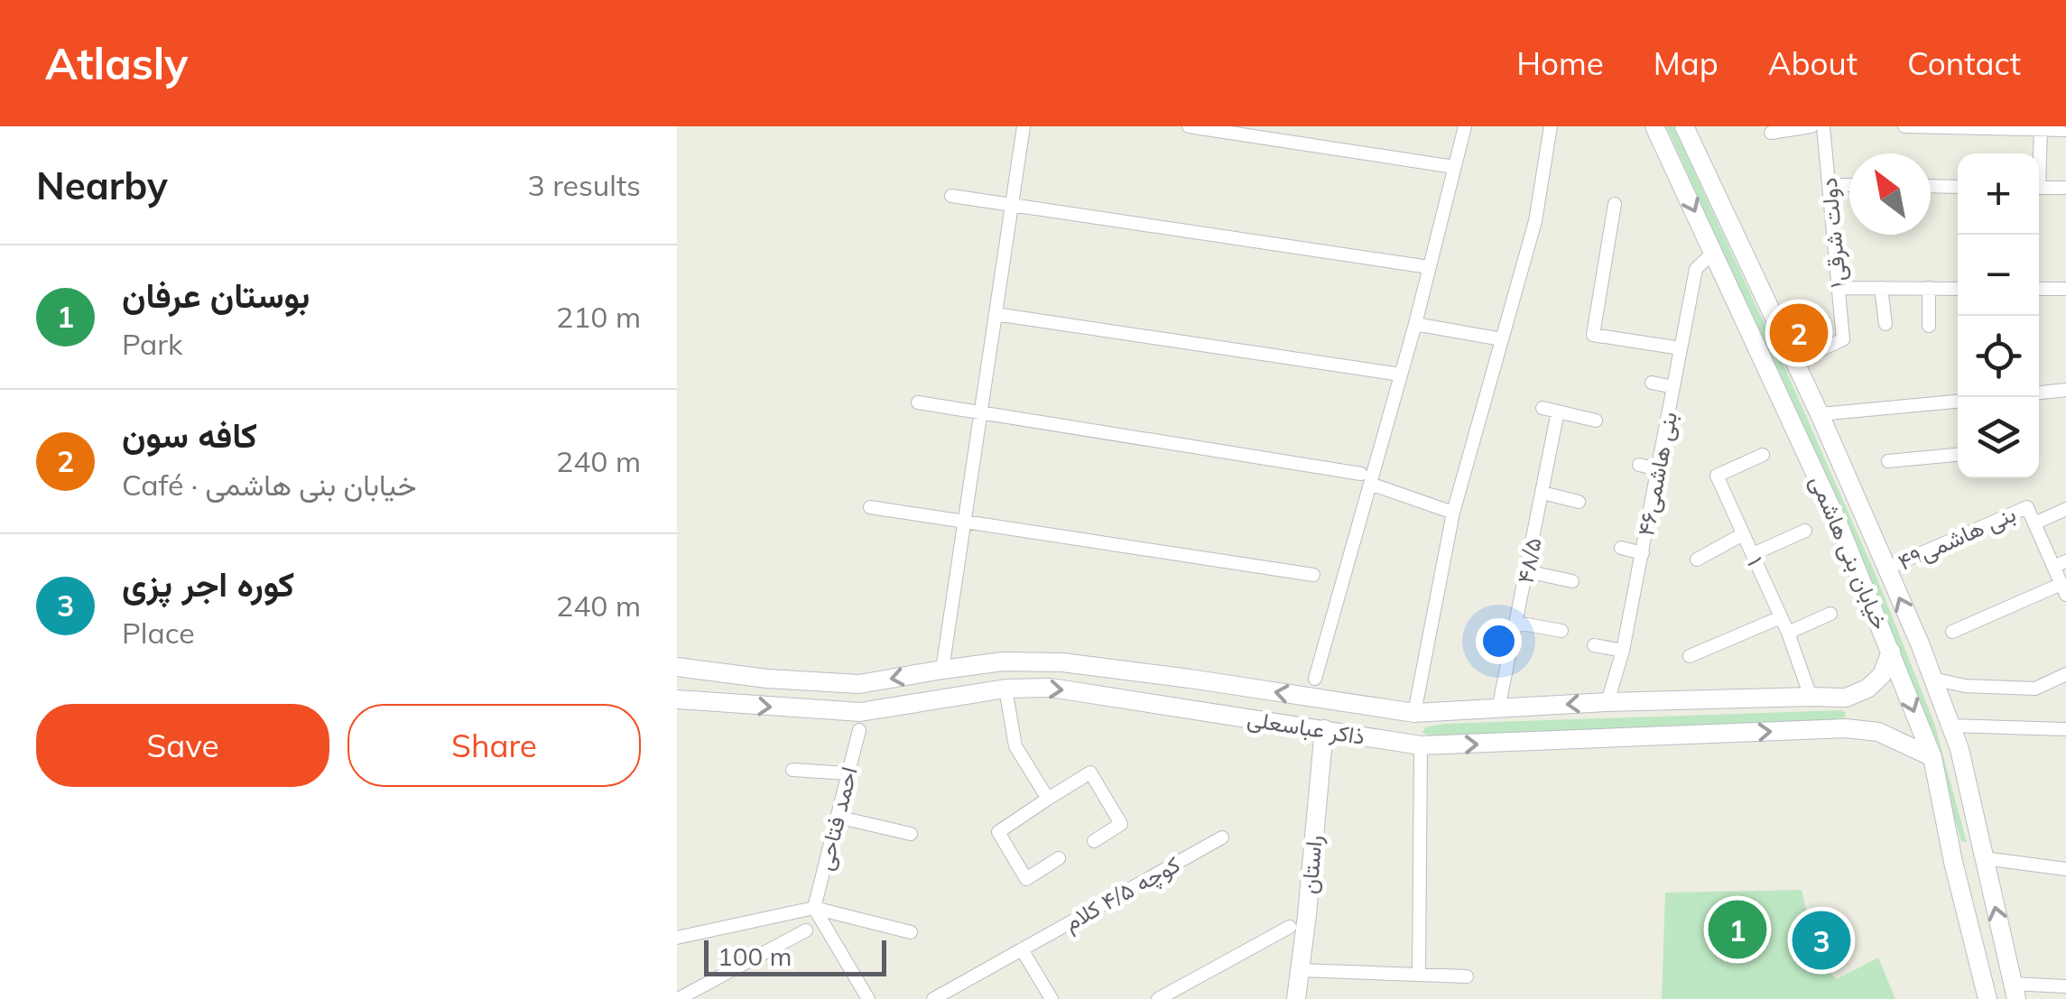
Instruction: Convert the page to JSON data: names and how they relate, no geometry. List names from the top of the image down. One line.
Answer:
{"streets":{"street":["۱دولت شرقی","بنی هاشمی۴۶","بنی هاشمی۴۹","خیابان بنی هاشمی","۴۸/۵","۱","ذاکر عباسعلی","احمد فتاحی","راستان","کوچه ۴/۵ کلام"]},"crossings":[["۱دولت شرقی","خیابان بنی هاشمی"],["بنی هاشمی۴۶","خیابان بنی هاشمی"],["بنی هاشمی۴۶","ذاکر عباسعلی"],["بنی هاشمی۴۹","خیابان بنی هاشمی"],["خیابان بنی هاشمی","ذاکر عباسعلی"],["۴۸/۵","ذاکر عباسعلی"],["۱","ذاکر عباسعلی"],["ذاکر عباسعلی","راستان"]],"scale_bar":"100 m","north":"top left","page":{"header":"Atlasly","nav":["Home","Map","About","Contact"],"heading":["Nearby","3 results"],"map_buttons":["+","−"],"list":[{"mark":"1","name":"بوستان عرفان","note":"Park","value":"210 m"},{"mark":"2","name":"کافه سون","note":"Café · خیابان بنی هاشمی","value":"240 m"},{"mark":"3","name":"کوره اجر پزی","note":"Place","value":"240 m"}],"pins":["2","1","3"],"buttons":["Save","Share"],"scale":"100 m"}}
